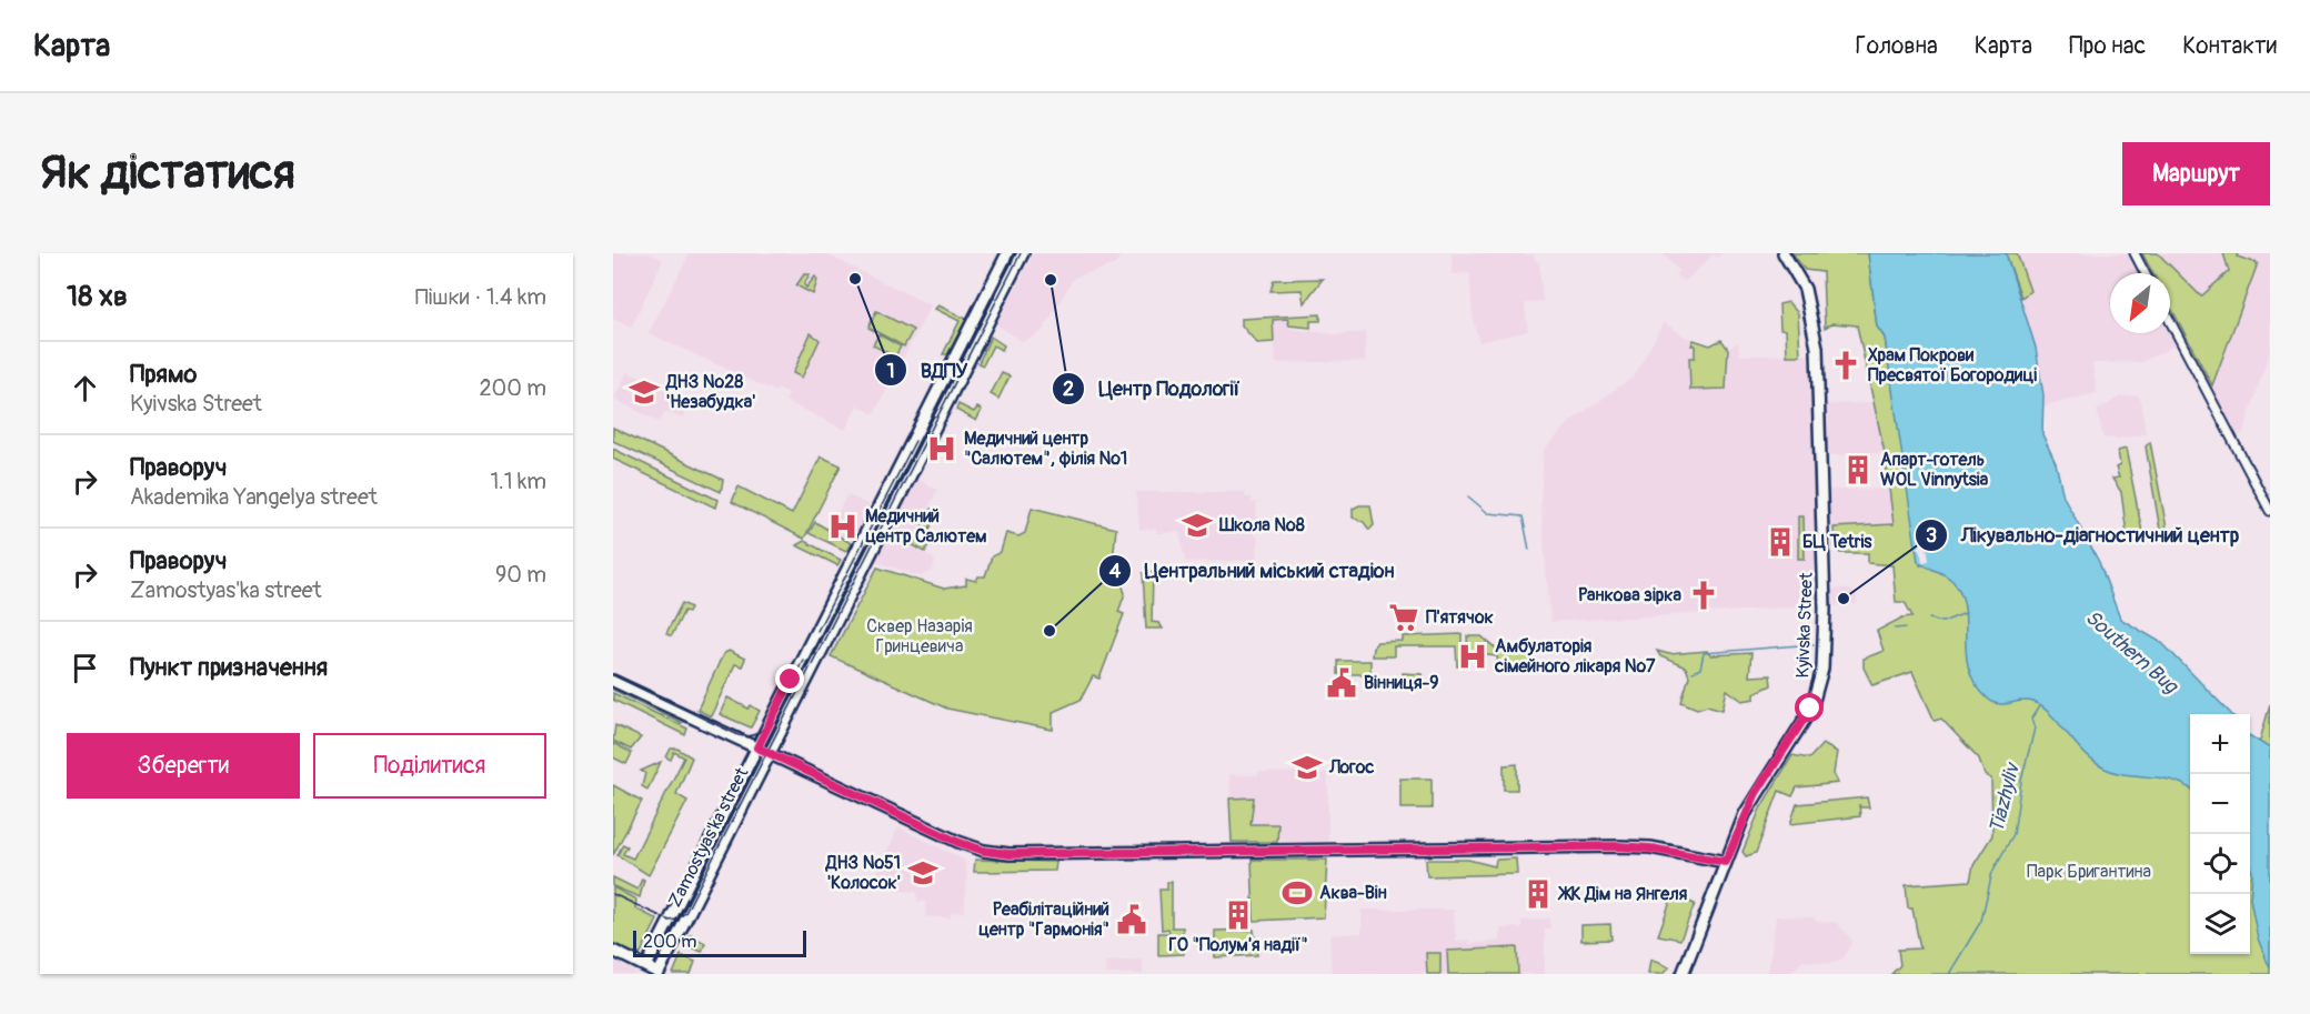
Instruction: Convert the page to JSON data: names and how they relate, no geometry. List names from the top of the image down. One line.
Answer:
{"streets":{"main road":["Kyivska Street","Zamostyas'ka street"]},"water":["Southern Bug","Tiazhyliv"],"parks":["Сквер Назарія Гринцевича","Парк Бригантина"],"places":{"other":["ВДПУ","Центр Подології","Лікувально-діагностичний центр","Центральний міський стадіон"],"church":["Храм Покрови Пресвятої Богородиці","Ранкова зірка"],"school or university":["ДНЗ №28 'Незабудка'","Школа №8","Логос","ДНЗ №51 'Колосок'"],"hospital":["Медичний центр \"Салютем\", філія №1","Медичний центр Салютем","Амбулаторія сімейного лікаря №7"],"building":["Апарт-готель WOL Vinnytsia","БЦ Tetris","ЖК Дім на Янгеля","ГО \"Полум'я надії\""],"supermarket":["П'ятячок"],"public building":["Вінниця-9","Реабілітаційний центр \"Гармонія\""],"sports":["Аква-Він"]},"scale_bar":"200 m","north":"bottom left","page":{"header":"Карта","nav":["Головна","Карта","Про нас","Контакти"],"buttons":["Маршрут",["Зберегти","Поділитися"]],"title":"Як дістатися","heading":["18 хв","Пішки · 1.4 km"],"list":[["Прямо","Kyivska Street","200 m"],["Праворуч","Akademika Yangelya street","1.1 km"],["Праворуч","Zamostyas'ka street","90 m"],"Пункт призначення"],"map_buttons":["+","−"],"scale":"200 m"}}
